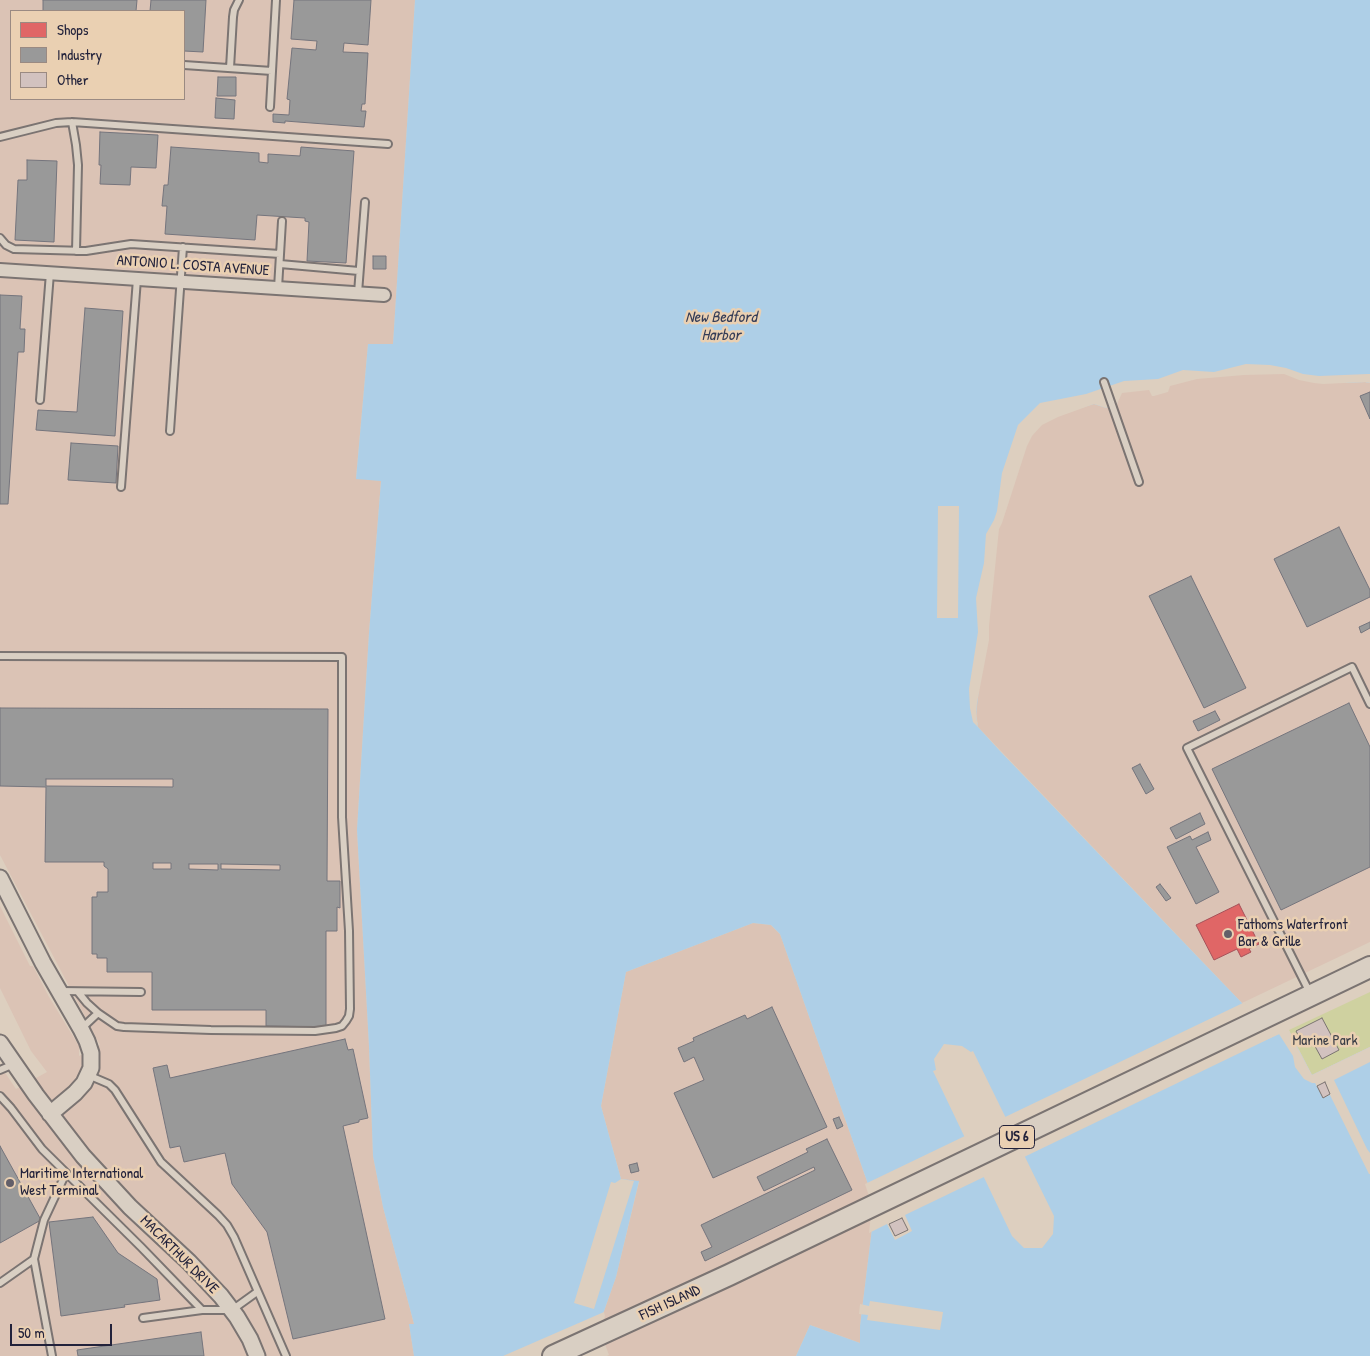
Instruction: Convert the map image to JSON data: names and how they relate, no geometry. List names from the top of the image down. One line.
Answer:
{"streets":{"highway":["US 6","FISH ISLAND"],"street":["ANTONIO L. COSTA AVENUE","MACARTHUR DRIVE"]},"crossings":[["US 6","FISH ISLAND"]],"water":["New Bedford Harbor"],"parks":["Marine Park"],"places":["Fathoms Waterfront Bar & Grille","Maritime International West Terminal"],"legend":["Shops","Industry","Other"],"scale_bar":"50 m"}
